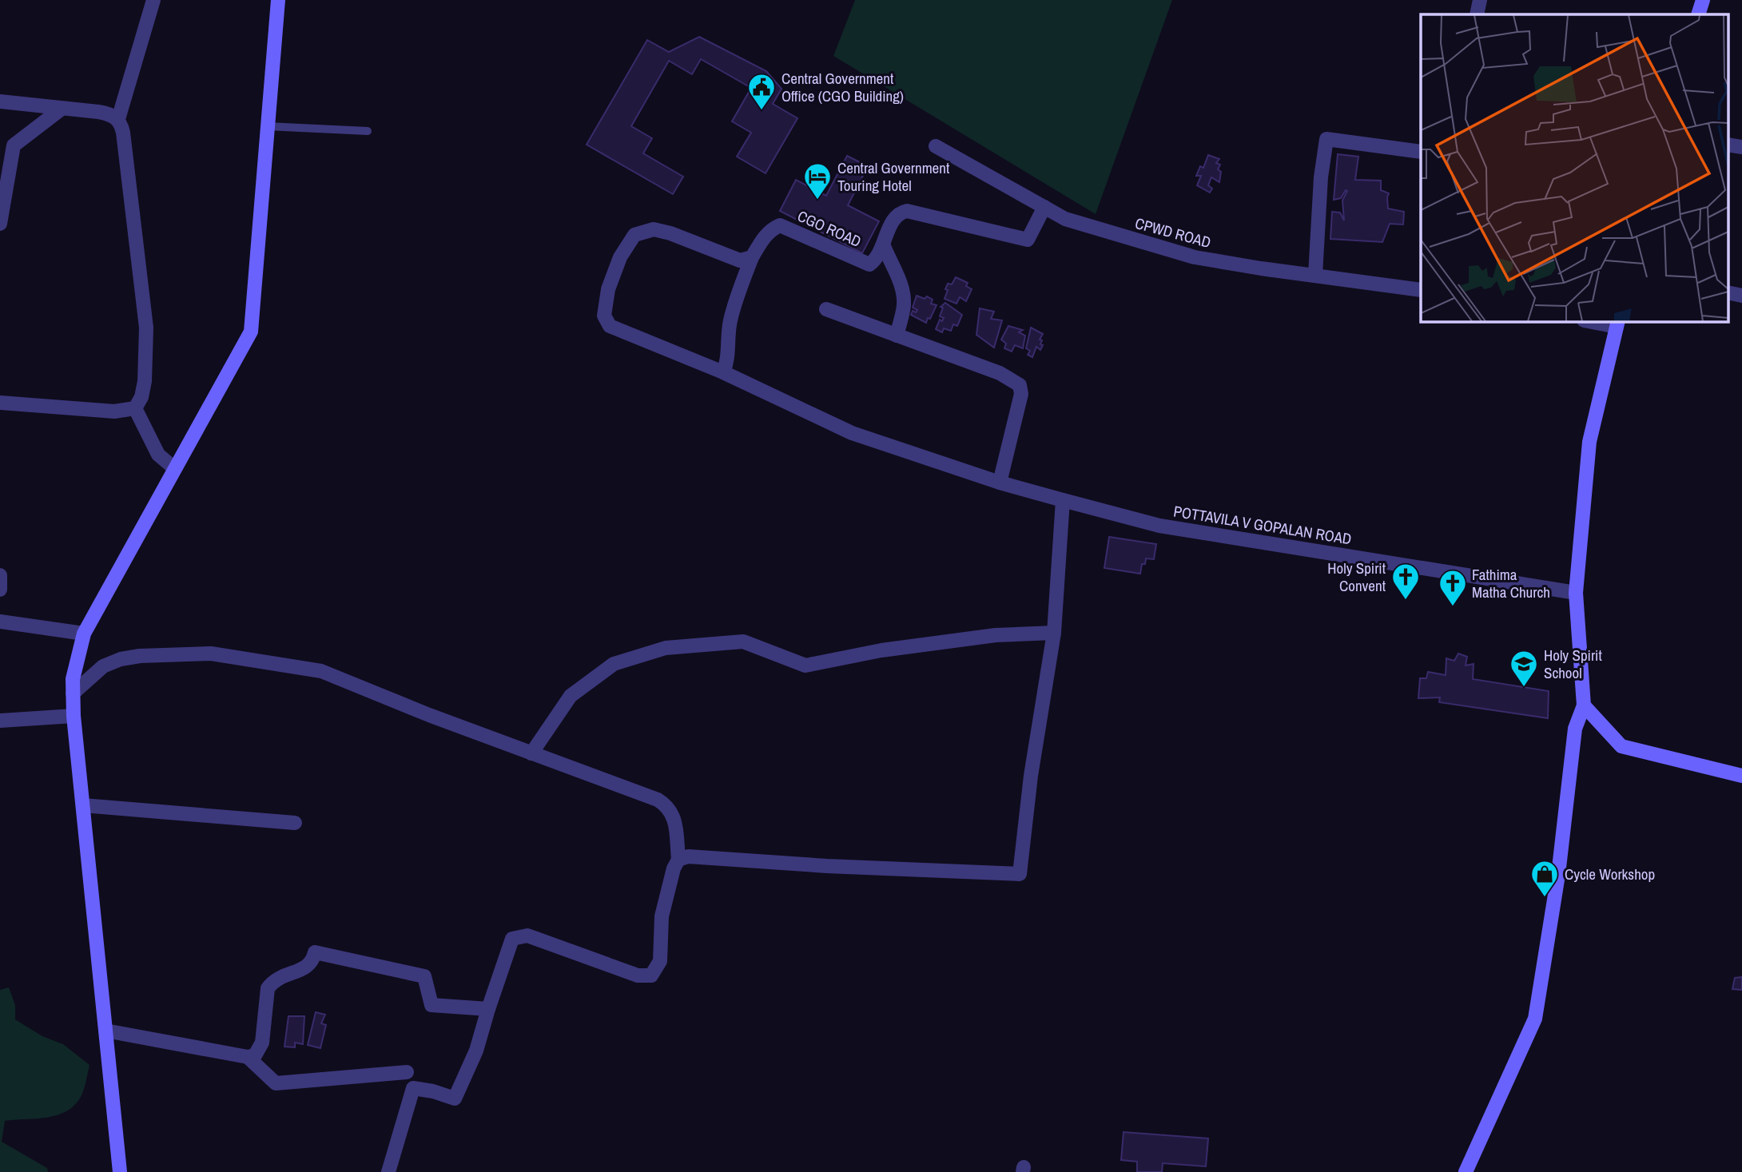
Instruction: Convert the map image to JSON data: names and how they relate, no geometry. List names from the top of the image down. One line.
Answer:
{"streets":{"street":["CGO ROAD","CPWD ROAD","POTTAVILA V GOPALAN ROAD"]},"crossings":[["CGO ROAD","CPWD ROAD"],["CGO ROAD","POTTAVILA V GOPALAN ROAD"]],"places":{"public building":["Central Government Office (CGO Building)"],"hotel":["Central Government Touring Hotel"],"church":["Holy Spirit Convent","Fathima Matha Church"],"school or university":["Holy Spirit School"],"shop":["Cycle Workshop"]}}
